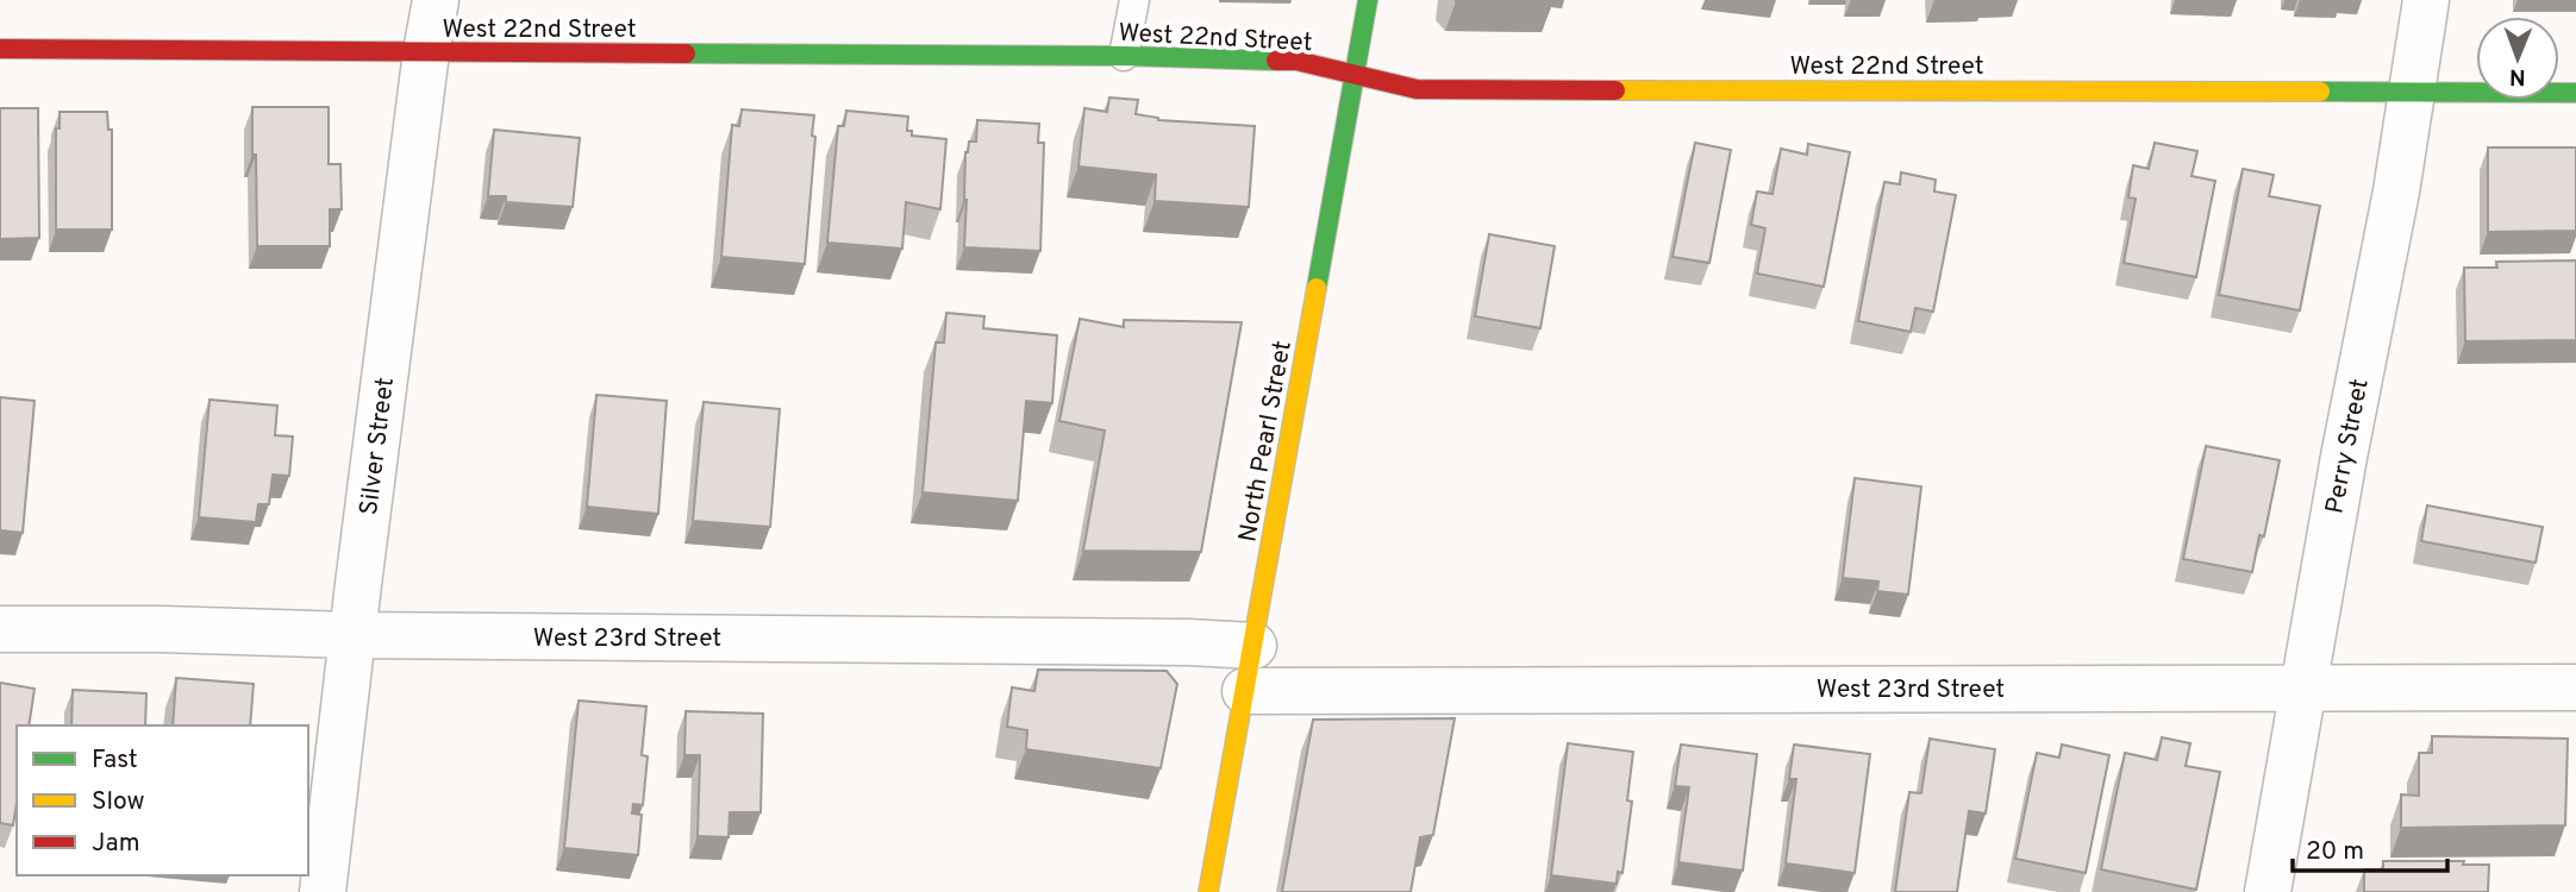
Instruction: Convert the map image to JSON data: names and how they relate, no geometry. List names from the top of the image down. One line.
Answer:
{"streets":{"street":["West 22nd Street","North Pearl Street","Silver Street","Perry Street","West 23rd Street"]},"crossings":[["West 22nd Street","North Pearl Street"],["West 22nd Street","Silver Street"],["West 22nd Street","Perry Street"],["North Pearl Street","West 23rd Street"],["Silver Street","West 23rd Street"],["Perry Street","West 23rd Street"]],"legend":["Fast","Slow","Jam"],"scale_bar":"20 m","north":"bottom"}
